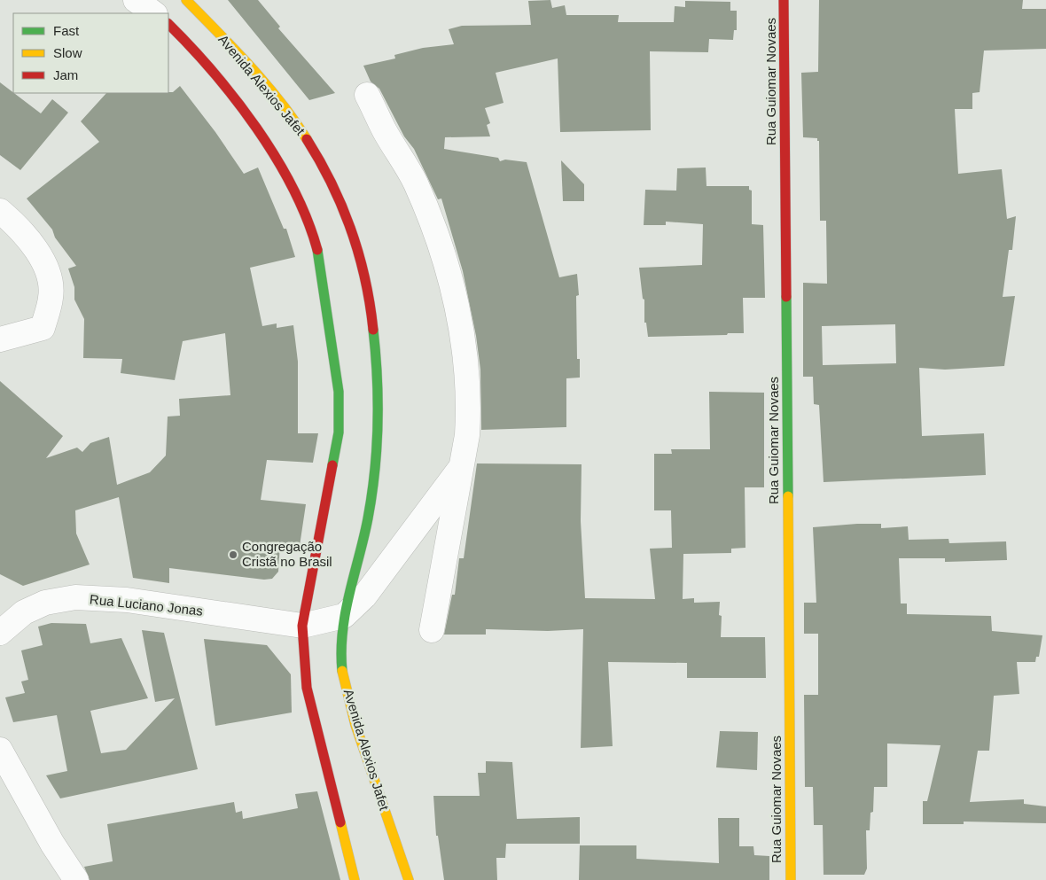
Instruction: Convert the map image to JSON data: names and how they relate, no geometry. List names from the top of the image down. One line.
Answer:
{"streets":{"street":["Rua Guiomar Novaes","Avenida Alexios Jafet","Rua Luciano Jonas"]},"crossings":[["Avenida Alexios Jafet","Rua Luciano Jonas"]],"places":["Congregação Cristã no Brasil"],"legend":["Fast","Slow","Jam"]}
